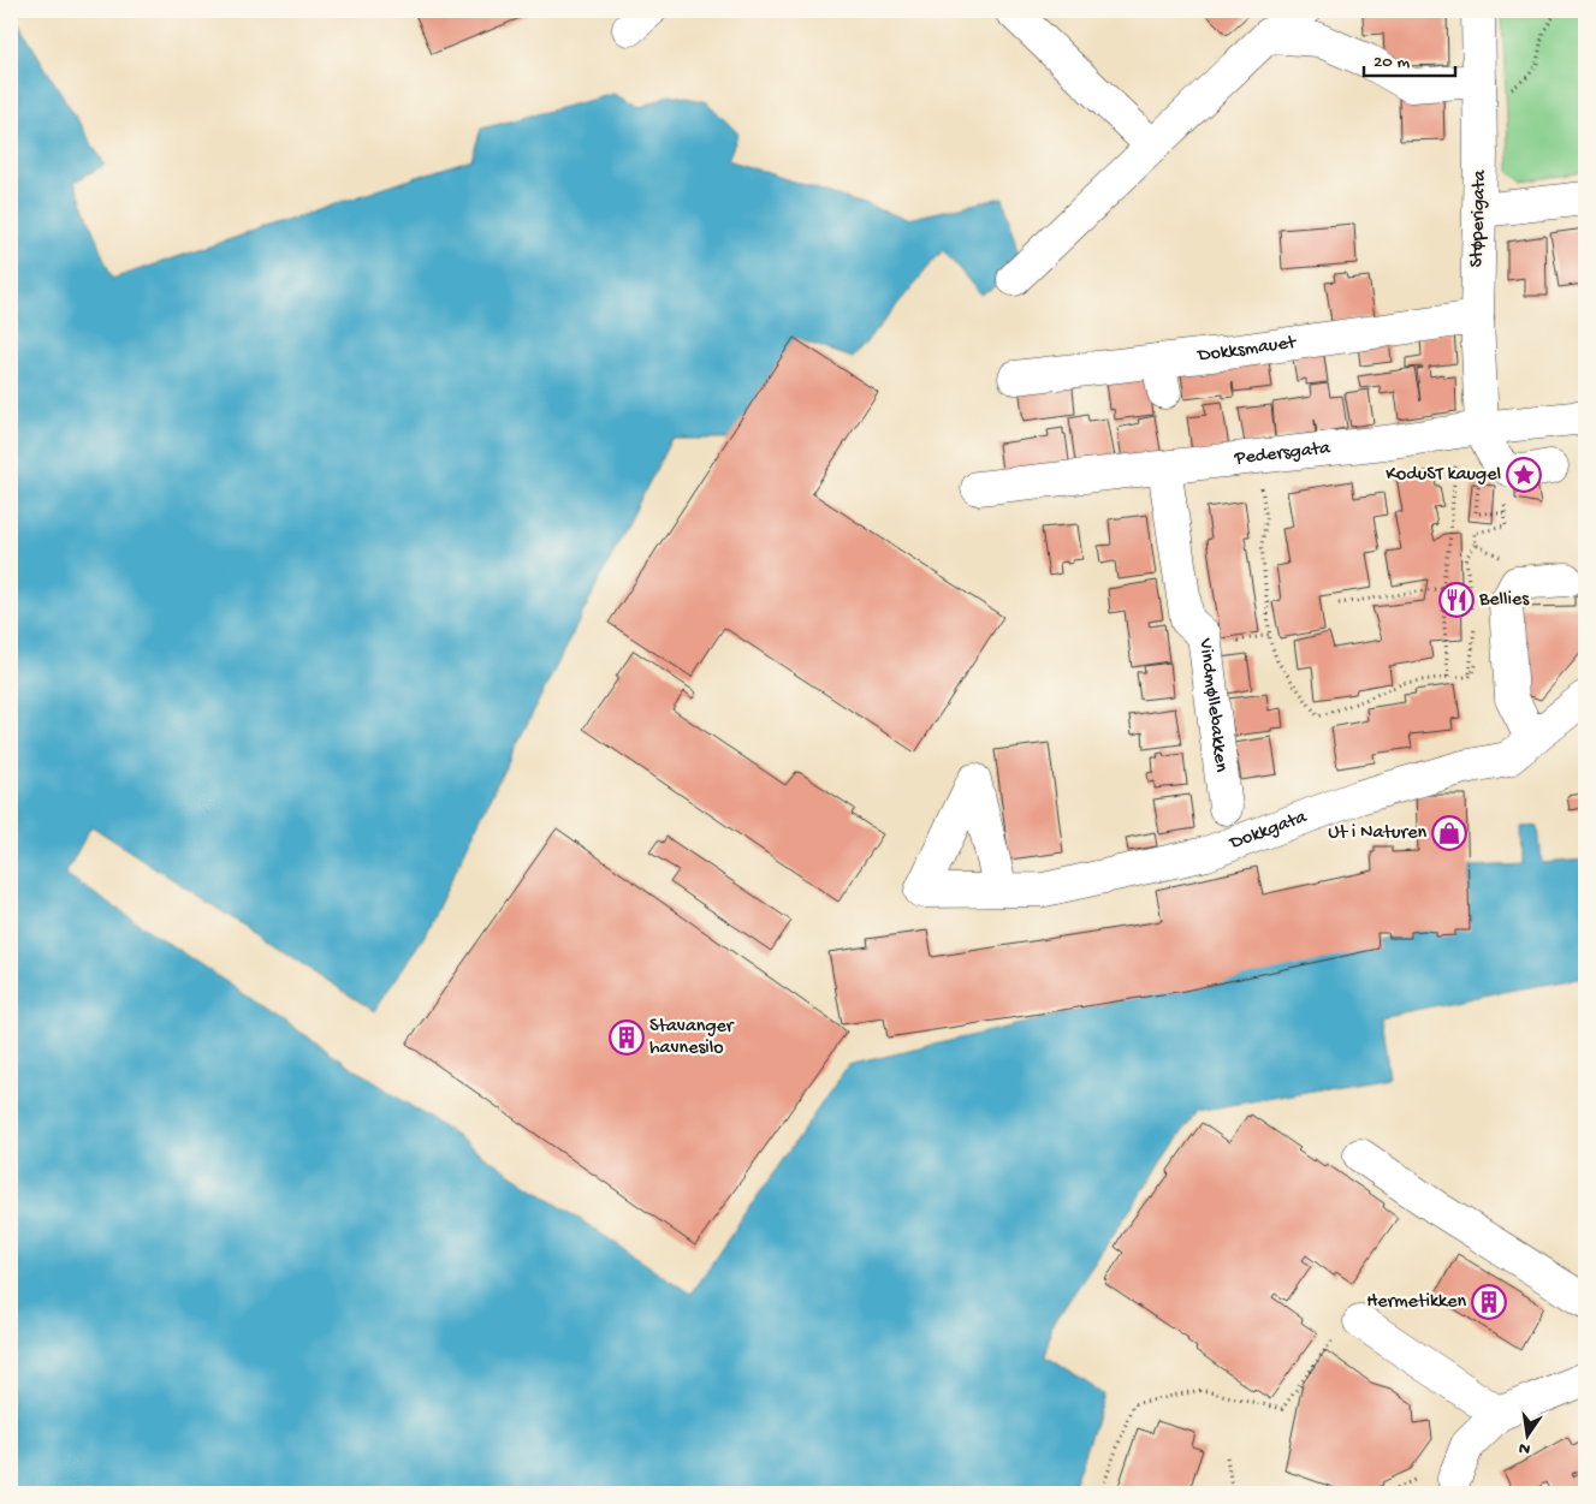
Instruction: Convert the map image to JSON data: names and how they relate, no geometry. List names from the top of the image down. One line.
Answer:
{"streets":{"street":["Støperigata","Dokksmauet","Pedersgata","Vindmøllebakken","Dokkgata"]},"crossings":[["Støperigata","Dokksmauet"],["Støperigata","Pedersgata"],["Pedersgata","Vindmøllebakken"]],"places":{"place":["KoduST kaugel"],"restaurant":["Bellies"],"shop":["Ut i Naturen"],"building":["Stavanger havnesilo","Hermetikken"]},"scale_bar":"20 m","north":"bottom"}
